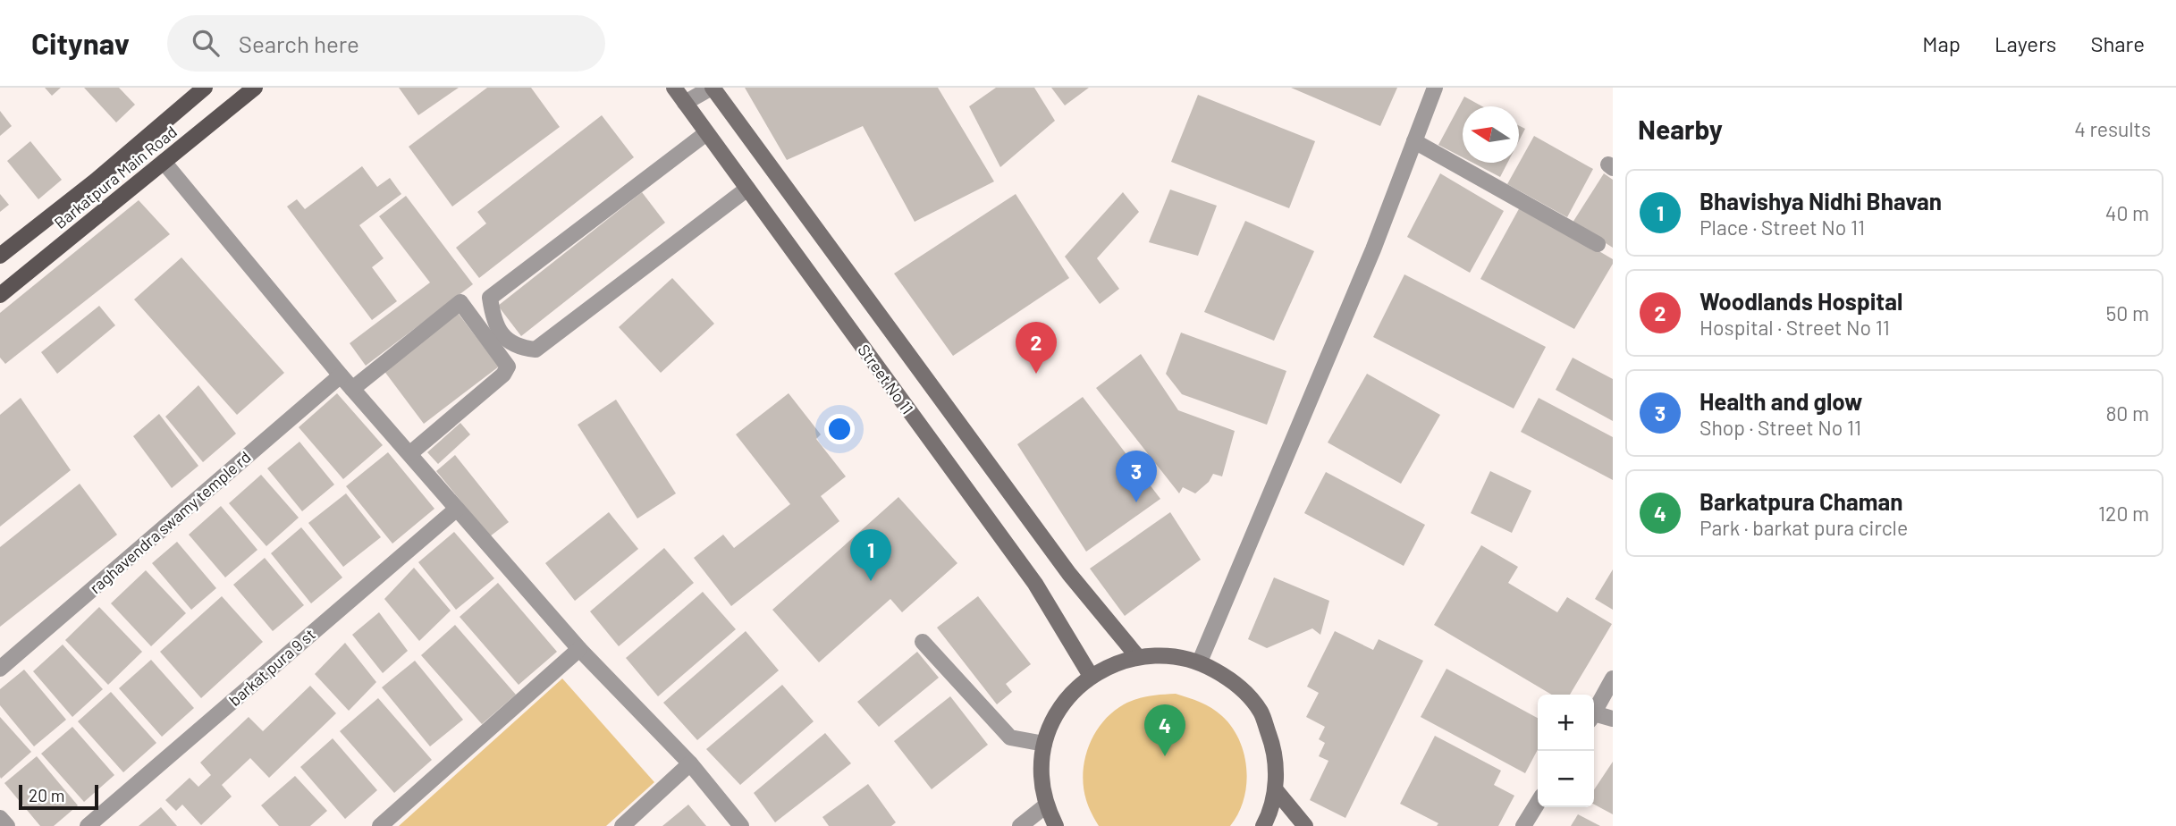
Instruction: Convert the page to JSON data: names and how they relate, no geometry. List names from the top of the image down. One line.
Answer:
{"streets":{"main road":["Barkatpura Main Road","Street No 11"],"street":["raghavendra swamy temple rd","barkat pura 9 st"]},"scale_bar":"20 m","north":"left","page":{"header":"Citynav","search":"Search here","nav":["Map","Layers","Share"],"heading":["Nearby","4 results"],"list":[{"mark":"1","name":"Bhavishya Nidhi Bhavan","note":"Place · Street No 11","value":"40 m"},{"mark":"2","name":"Woodlands Hospital","note":"Hospital · Street No 11","value":"50 m"},{"mark":"3","name":"Health and glow","note":"Shop · Street No 11","value":"80 m"},{"mark":"4","name":"Barkatpura Chaman","note":"Park · barkat pura circle","value":"120 m"}],"pins":["2","3","1","4"],"map_buttons":["+","−"],"scale":"20 m"}}
